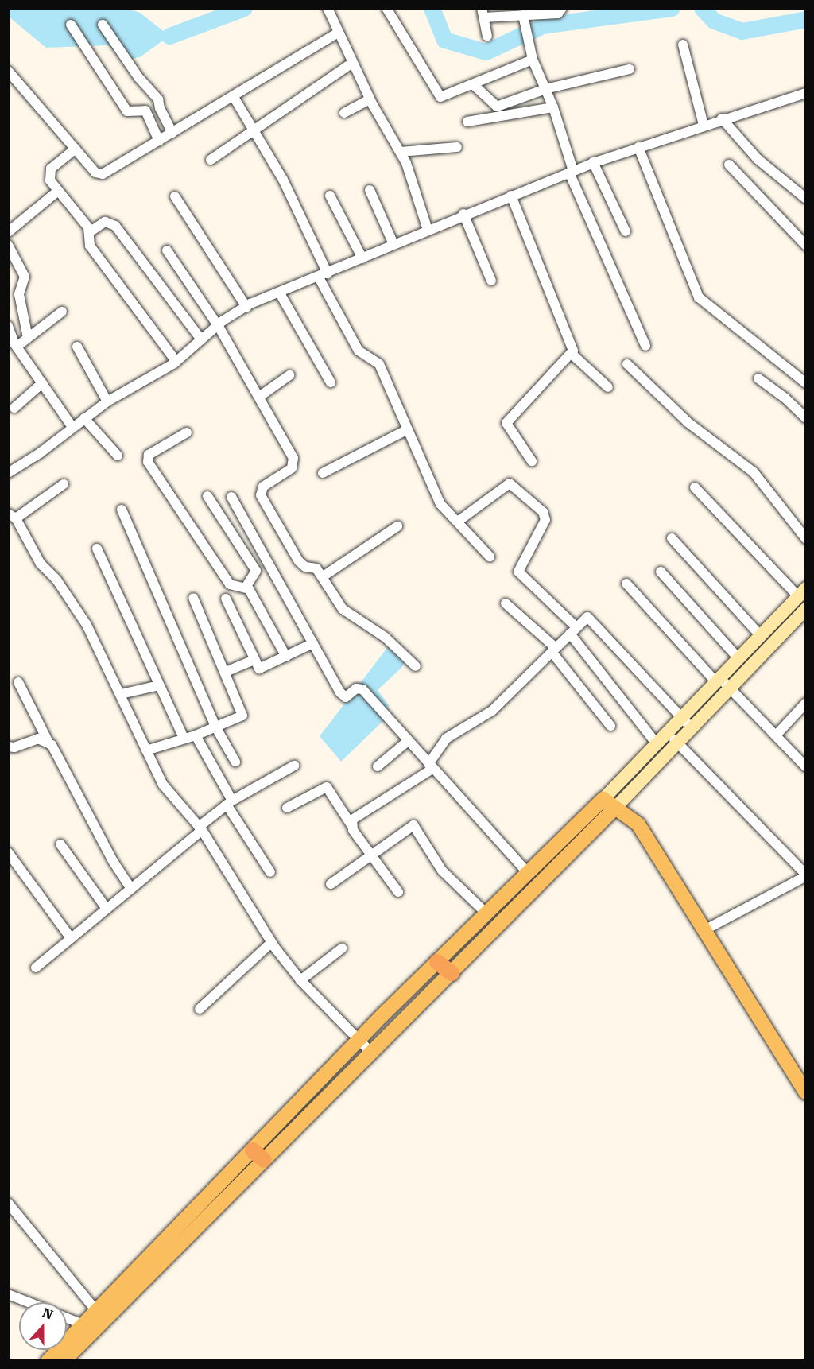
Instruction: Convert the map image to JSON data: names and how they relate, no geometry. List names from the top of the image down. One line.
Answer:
{"north":"top"}
